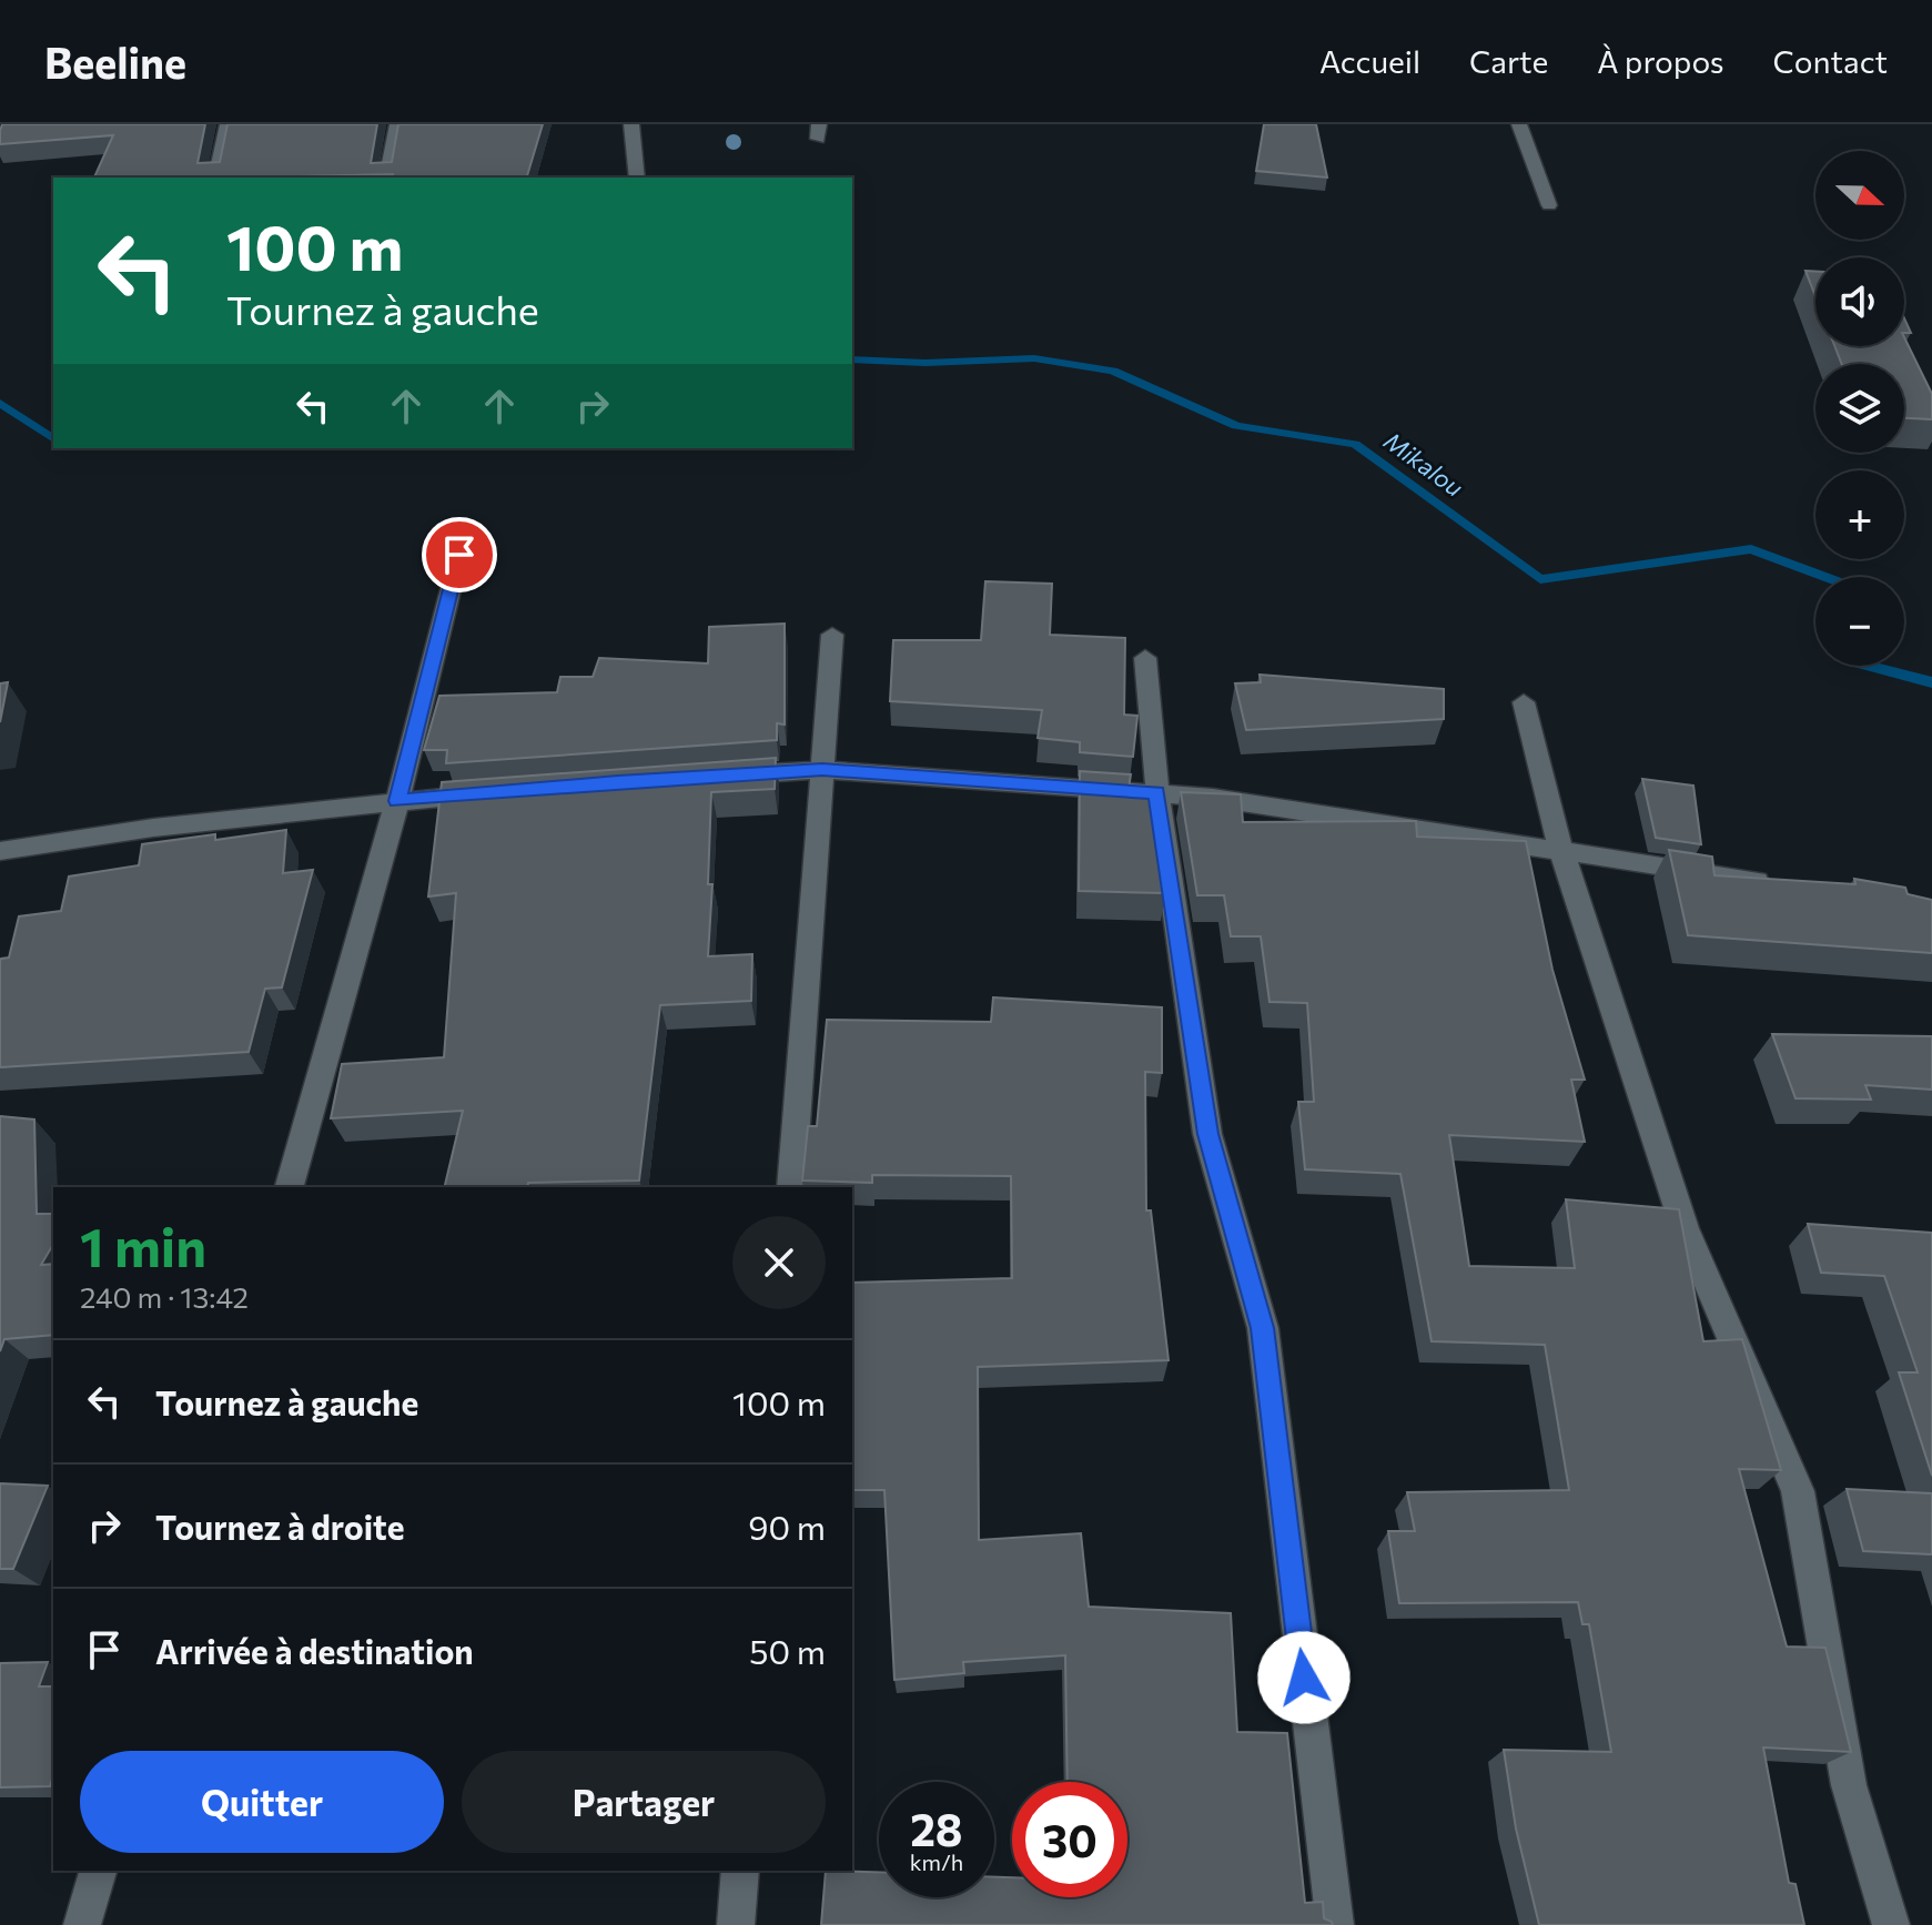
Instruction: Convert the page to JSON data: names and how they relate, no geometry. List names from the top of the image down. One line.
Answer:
{"water":["Mikalou"],"north":"right","page":{"header":"Beeline","nav":["Accueil","Carte","À propos","Contact"],"map_buttons":["+","−"],"turn":["100 m","Tournez à gauche"],"heading":["1 min","240 m · 13:42"],"list":[{"name":"Tournez à gauche","value":"100 m"},{"name":"Tournez à droite","value":"90 m"},{"name":"Arrivée à destination","value":"50 m"}],"buttons":["Quitter","Partager"],"speed":"28 km/h","limit":"30"}}
